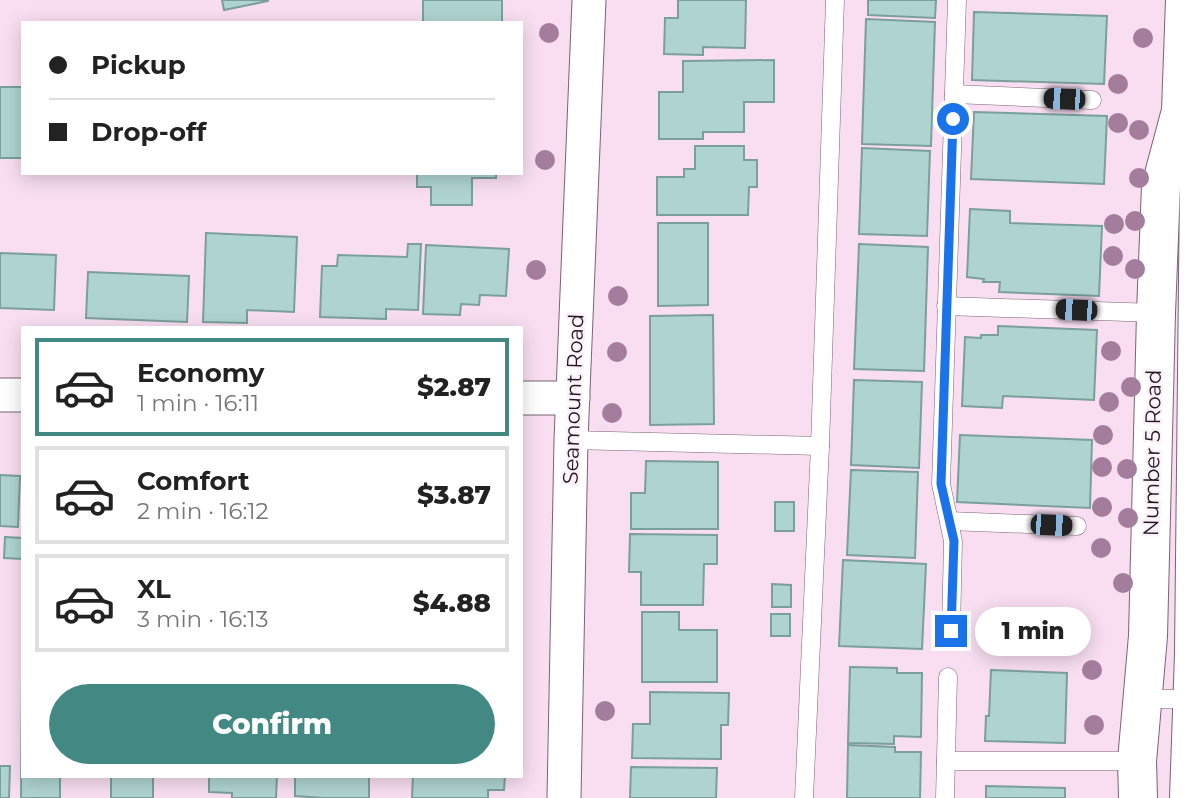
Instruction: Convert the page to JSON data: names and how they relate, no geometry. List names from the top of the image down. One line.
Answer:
{"streets":{"main road":["Number 5 Road"],"street":["Seamount Road"]},"page":{"banner":["Pickup","Drop-off"],"list":[{"name":"Economy","note":"1 min · 16:11","value":"$2.87"},{"name":"Comfort","note":"2 min · 16:12","value":"$3.87"},{"name":"XL","note":"3 min · 16:13","value":"$4.88"}],"bubble":"1 min","buttons":"Confirm"}}
